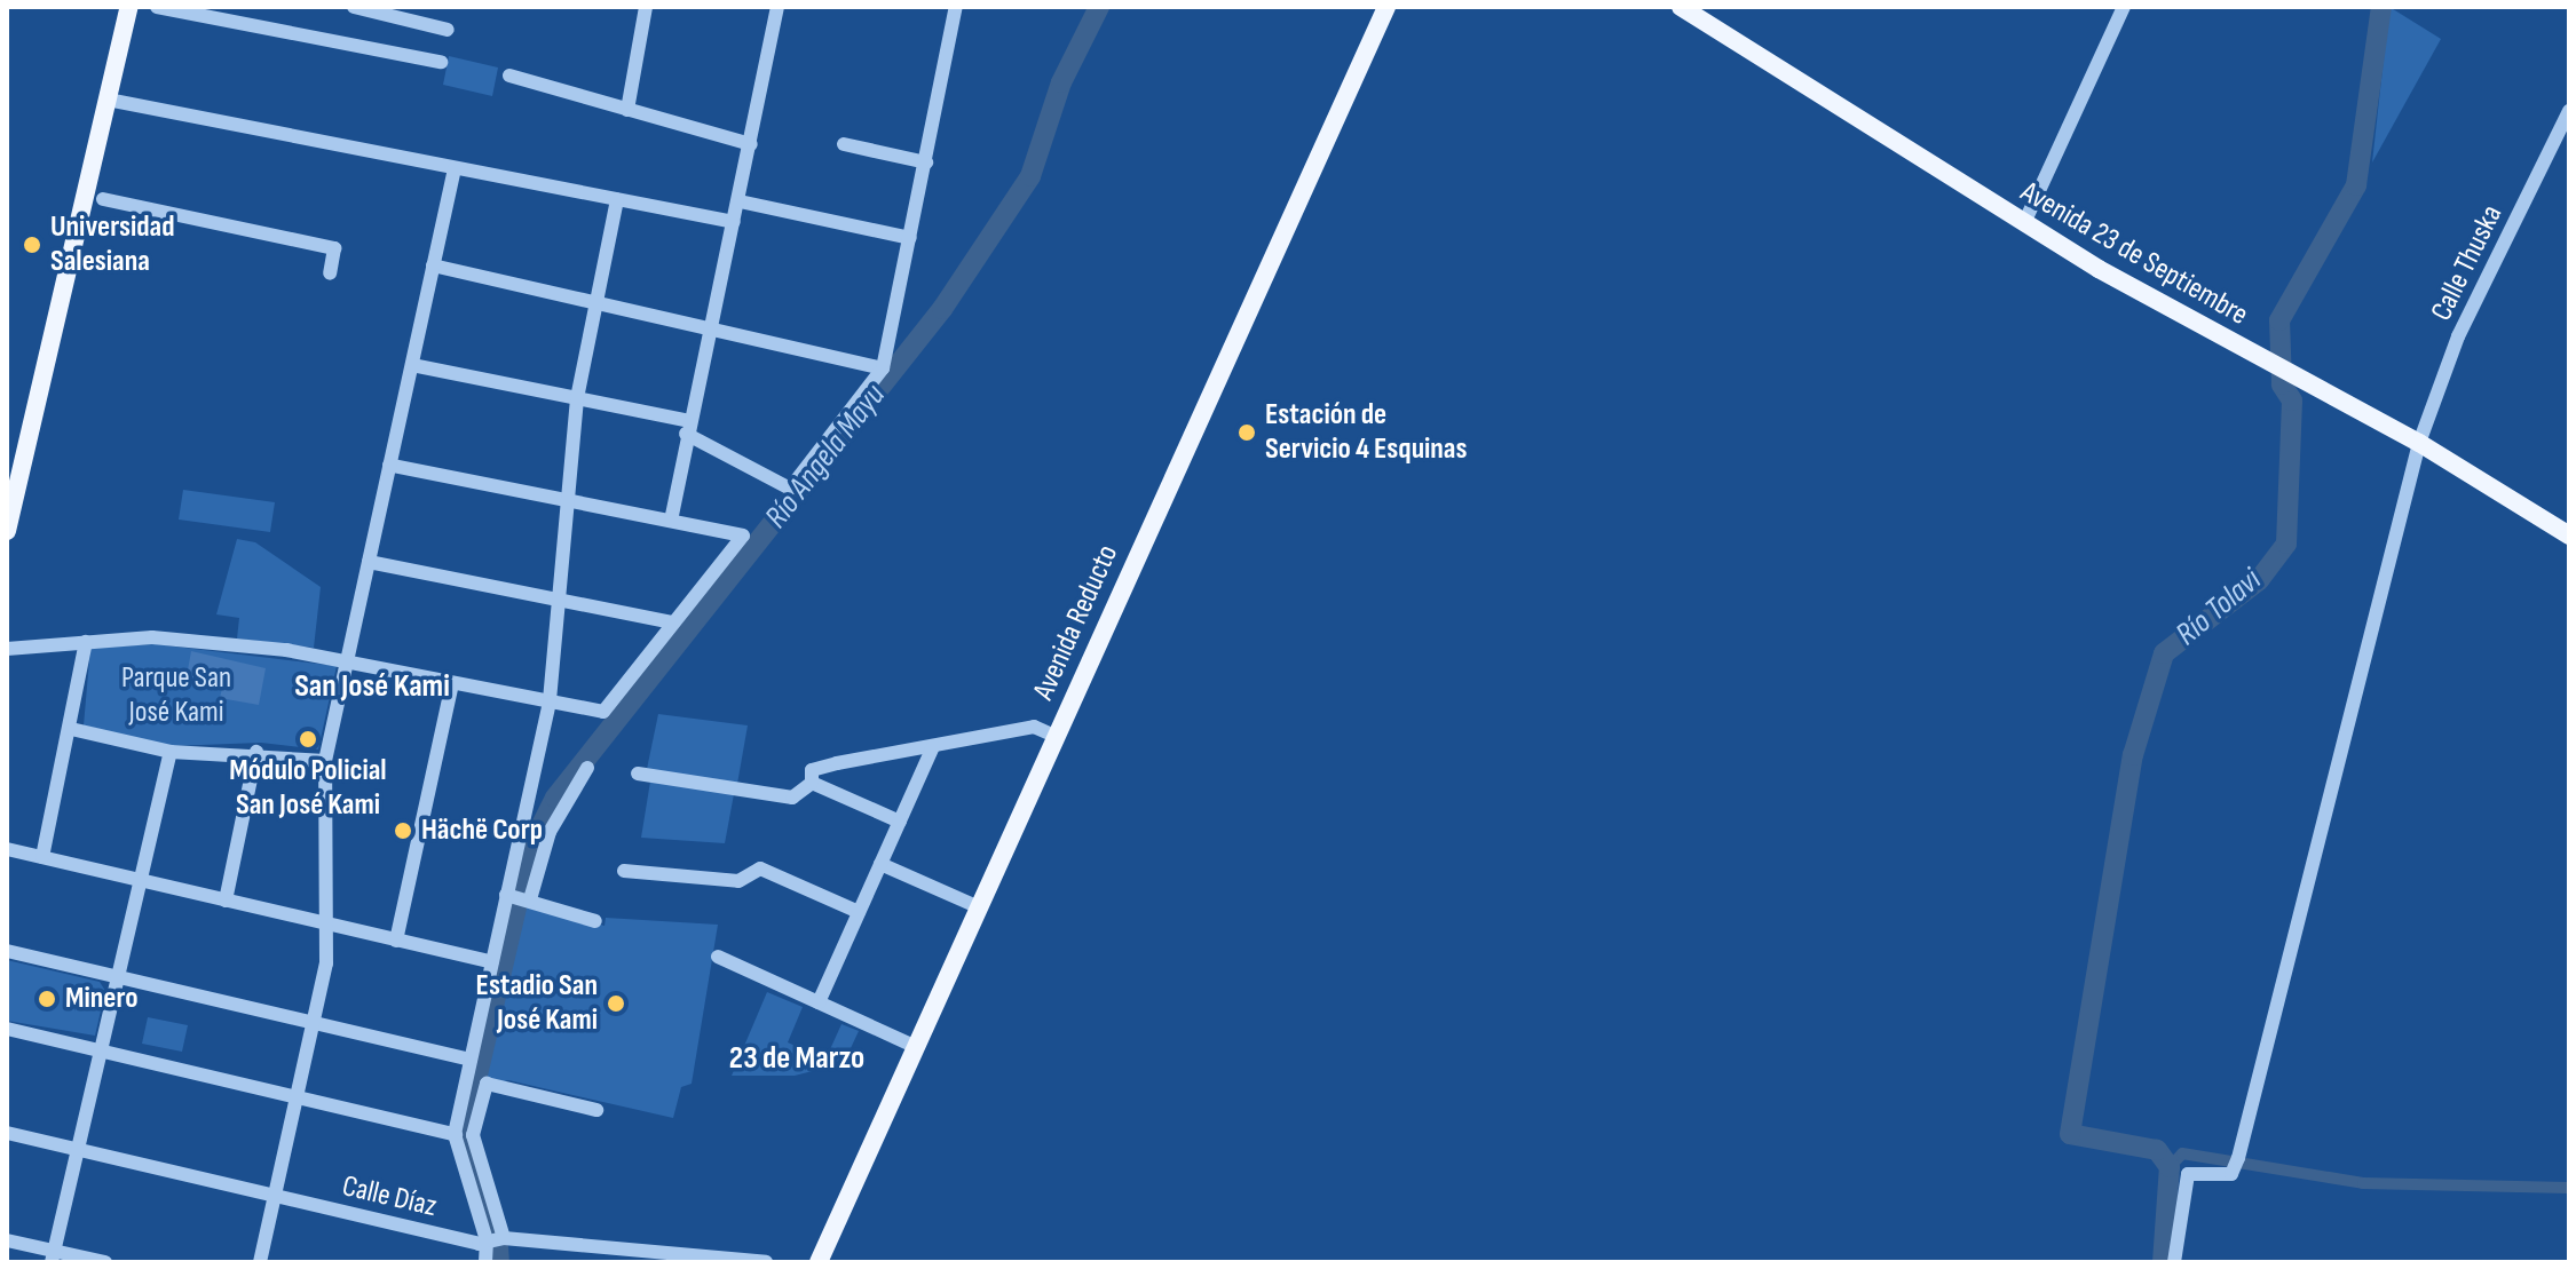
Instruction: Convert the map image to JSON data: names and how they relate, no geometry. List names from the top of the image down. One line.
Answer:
{"streets":{"main road":["Avenida 23 de Septiembre","Avenida Reducto"],"street":["Calle Thuska","Calle Díaz"]},"crossings":[["Avenida 23 de Septiembre","Calle Thuska"]],"districts":["San José Kami","23 de Marzo"],"water":["Río Angela Mayu","Río Tolavi"],"parks":["Parque San José Kami"],"places":["Universidad Salesiana","Estación de Servicio 4 Esquinas","Módulo Policial San José Kami","Hächë Corp","Minero","Estadio San José Kami"]}
